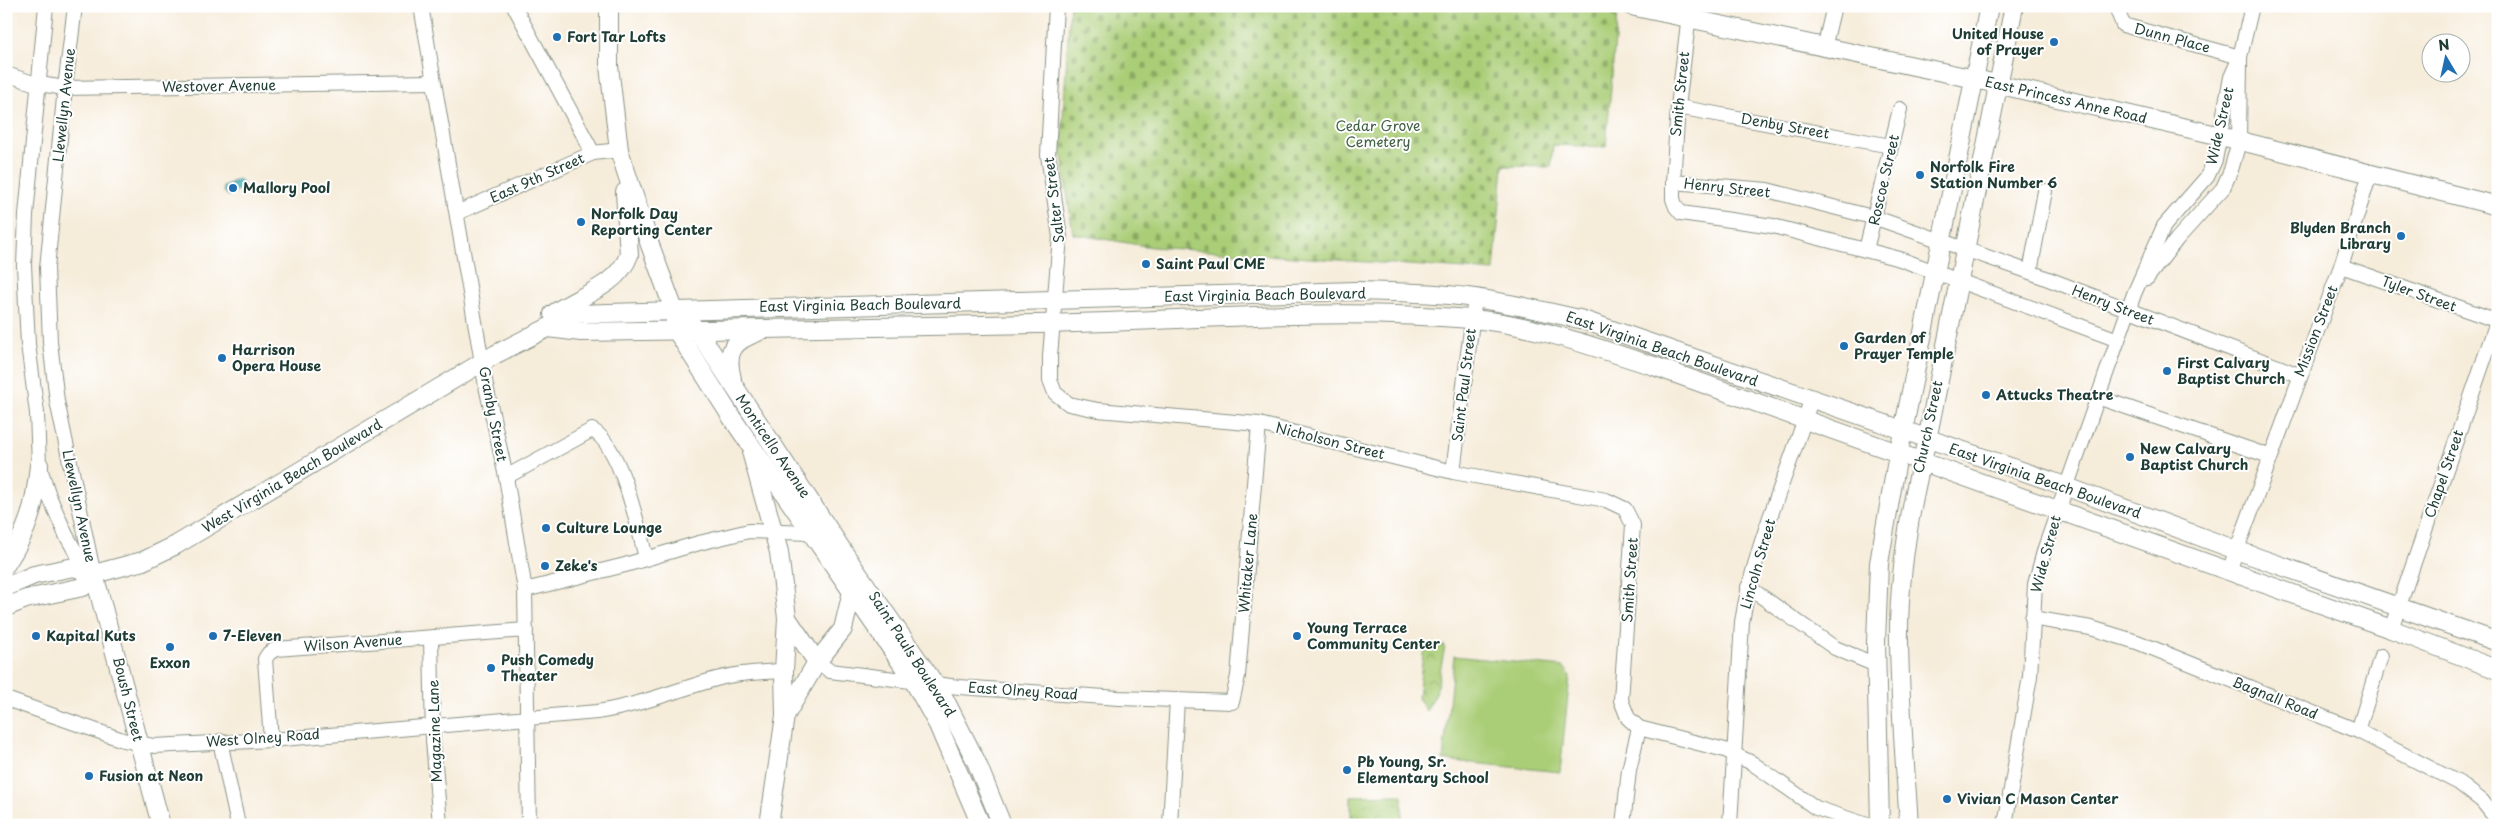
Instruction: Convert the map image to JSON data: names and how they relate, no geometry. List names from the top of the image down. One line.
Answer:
{"streets":{"main road":["East Princess Anne Road","East Virginia Beach Boulevard","Church Street","Monticello Avenue","West Virginia Beach Boulevard","Saint Pauls Boulevard","Boush Street"],"street":["Dunn Place","Westover Avenue","Smith Street","Llewellyn Avenue","Denby Street","Wide Street","East 9th Street","Roscoe Street","Henry Street","Salter Street","Tyler Street","Mission Street","Saint Paul Street","Granby Street","Nicholson Street","Chapel Street","Whitaker Lane","Lincoln Street","Wilson Avenue","East Olney Road","Bagnall Road","Magazine Lane","West Olney Road"]},"crossings":[["Dunn Place","Wide Street"],["Westover Avenue","Llewellyn Avenue"],["Westover Avenue","Granby Street"],["Smith Street","East Princess Anne Road"],["Smith Street","Denby Street"],["Smith Street","Henry Street"],["Smith Street","Nicholson Street"],["East Princess Anne Road","Wide Street"],["East Princess Anne Road","Mission Street"],["East Princess Anne Road","Church Street"],["Llewellyn Avenue","West Virginia Beach Boulevard"],["Llewellyn Avenue","Boush Street"],["Denby Street","Roscoe Street"],["Wide Street","Henry Street"],["Wide Street","East Virginia Beach Boulevard"],["Wide Street","Bagnall Road"],["East 9th Street","Granby Street"],["East 9th Street","Monticello Avenue"],["Roscoe Street","Henry Street"],["Henry Street","Mission Street"],["Henry Street","Church Street"],["Salter Street","East Virginia Beach Boulevard"],["Salter Street","Nicholson Street"],["Tyler Street","Mission Street"],["Tyler Street","Chapel Street"],["East Virginia Beach Boulevard","Mission Street"],["East Virginia Beach Boulevard","Saint Paul Street"],["East Virginia Beach Boulevard","Granby Street"],["East Virginia Beach Boulevard","Church Street"],["East Virginia Beach Boulevard","Monticello Avenue"],["East Virginia Beach Boulevard","Chapel Street"],["East Virginia Beach Boulevard","West Virginia Beach Boulevard"],["East Virginia Beach Boulevard","Lincoln Street"],["Saint Paul Street","Nicholson Street"],["Granby Street","West Virginia Beach Boulevard"],["Granby Street","Wilson Avenue"],["Granby Street","West Olney Road"],["Nicholson Street","Whitaker Lane"],["Monticello Avenue","Saint Pauls Boulevard"],["Monticello Avenue","East Olney Road"],["West Virginia Beach Boulevard","Boush Street"],["Whitaker Lane","East Olney Road"],["Wilson Avenue","Magazine Lane"],["Wilson Avenue","West Olney Road"],["Saint Pauls Boulevard","East Olney Road"],["Boush Street","West Olney Road"],["Magazine Lane","West Olney Road"]],"parks":["Cedar Grove Cemetery"],"places":["Fort Tar Lofts","United House of Prayer","Norfolk Fire Station Number 6","Mallory Pool","Norfolk Day Reporting Center","Blyden Branch Library","Saint Paul CME","Garden of Prayer Temple","Harrison Opera House","First Calvary Baptist Church","Attucks Theatre","New Calvary Baptist Church","Culture Lounge","Zeke's","Kapital Kuts","7-Eleven","Young Terrace Community Center","Exxon","Push Comedy Theater","Pb Young, Sr. Elementary School","Fusion at Neon","Vivian C Mason Center"],"north":"top"}
